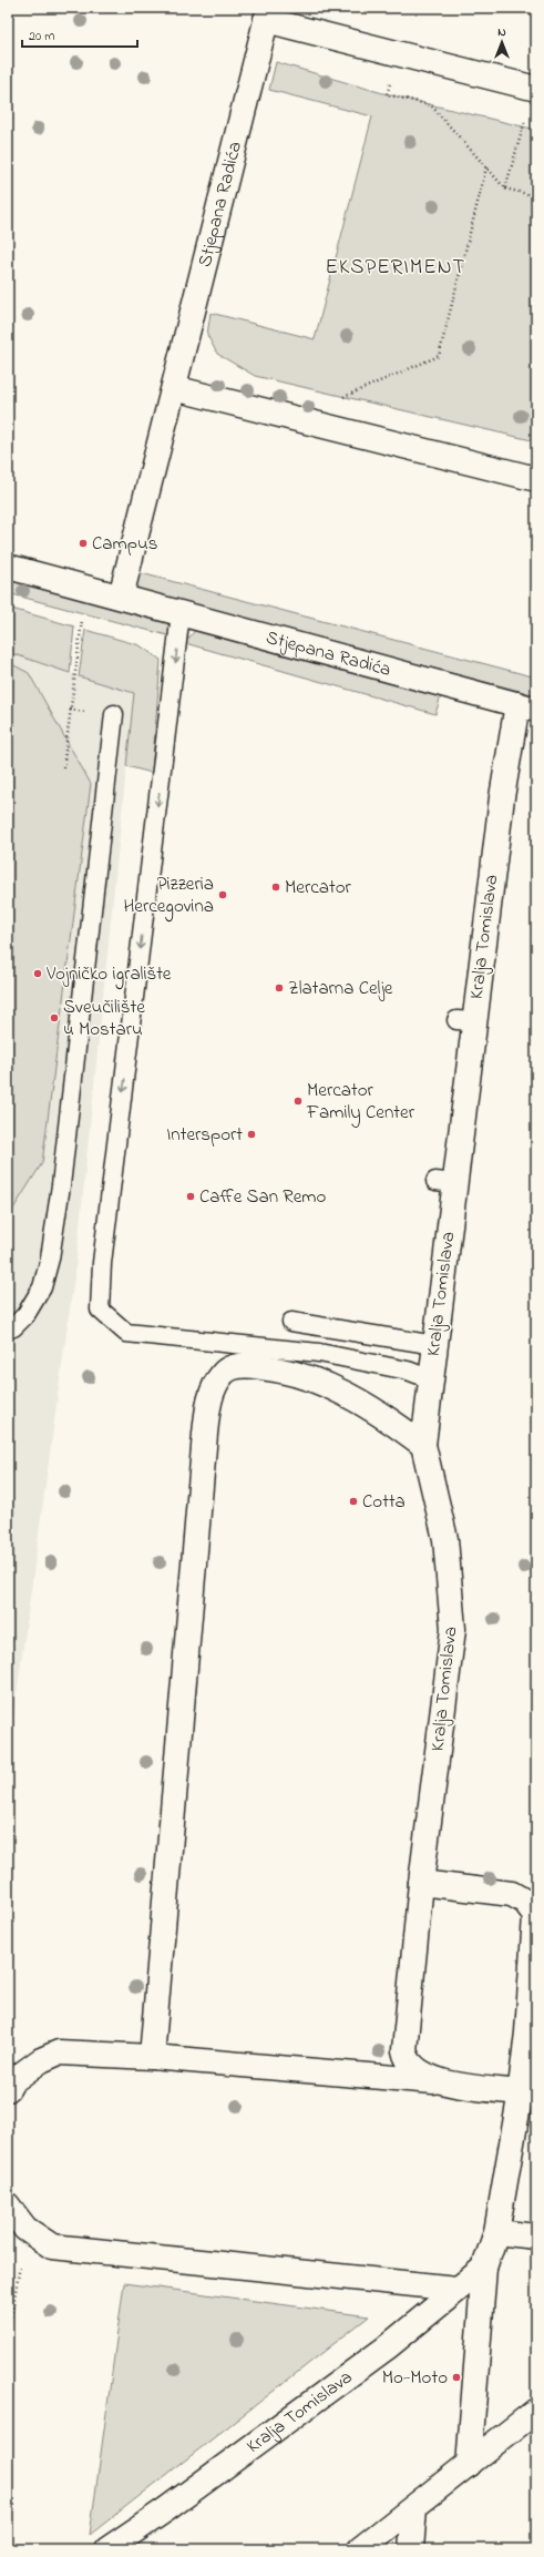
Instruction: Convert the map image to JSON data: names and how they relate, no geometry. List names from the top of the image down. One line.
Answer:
{"streets":{"street":["Stjepana Radića","Kralja Tomislava"]},"crossings":[["Stjepana Radića","Kralja Tomislava"]],"districts":["EKSPERIMENT"],"places":["Campus","Mercator","Pizzeria Hercegovina","Vojničko igralište","Zlatarna Celje","Sveučilište u Mostaru","Mercator Family Center","Intersport","Caffe San Remo","Cotta","Mo-Moto"],"scale_bar":"20 m","north":"top"}
